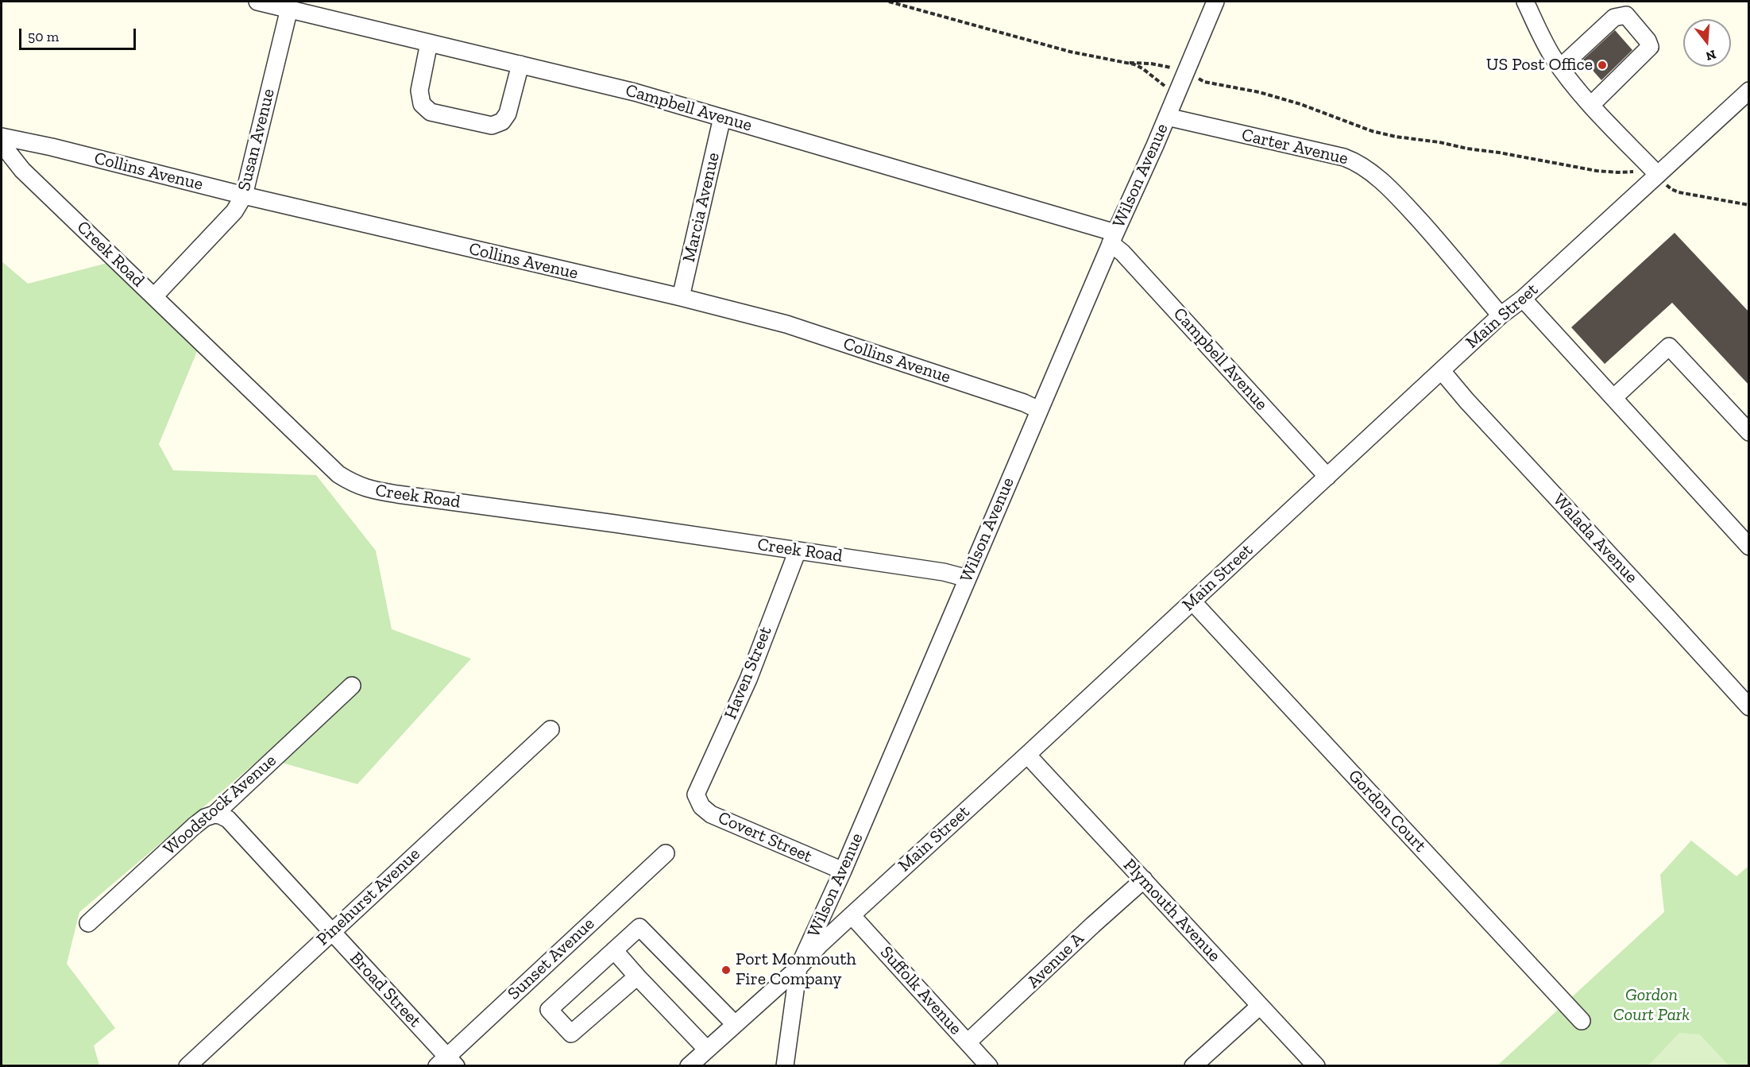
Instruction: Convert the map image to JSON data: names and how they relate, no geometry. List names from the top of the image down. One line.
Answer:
{"streets":{"street":["Campbell Avenue","Susan Avenue","Carter Avenue","Collins Avenue","Wilson Avenue","Marcia Avenue","Creek Road","Main Street","Walada Avenue","Haven Street","Woodstock Avenue","Gordon Court","Covert Street","Pinehurst Avenue","Plymouth Avenue","Sunset Avenue","Avenue A","Broad Street","Suffolk Avenue"]},"crossings":[["Campbell Avenue","Susan Avenue"],["Campbell Avenue","Wilson Avenue"],["Campbell Avenue","Marcia Avenue"],["Campbell Avenue","Main Street"],["Susan Avenue","Collins Avenue"],["Susan Avenue","Creek Road"],["Carter Avenue","Wilson Avenue"],["Carter Avenue","Main Street"],["Collins Avenue","Wilson Avenue"],["Collins Avenue","Marcia Avenue"],["Wilson Avenue","Creek Road"],["Wilson Avenue","Main Street"],["Wilson Avenue","Covert Street"],["Creek Road","Haven Street"],["Main Street","Walada Avenue"],["Main Street","Gordon Court"],["Main Street","Plymouth Avenue"],["Main Street","Suffolk Avenue"],["Haven Street","Covert Street"],["Woodstock Avenue","Broad Street"],["Pinehurst Avenue","Broad Street"],["Plymouth Avenue","Avenue A"],["Sunset Avenue","Broad Street"],["Avenue A","Suffolk Avenue"]],"parks":["Gordon Court Park"],"places":["US Post Office","Port Monmouth Fire Company"],"scale_bar":"50 m","north":"bottom"}
